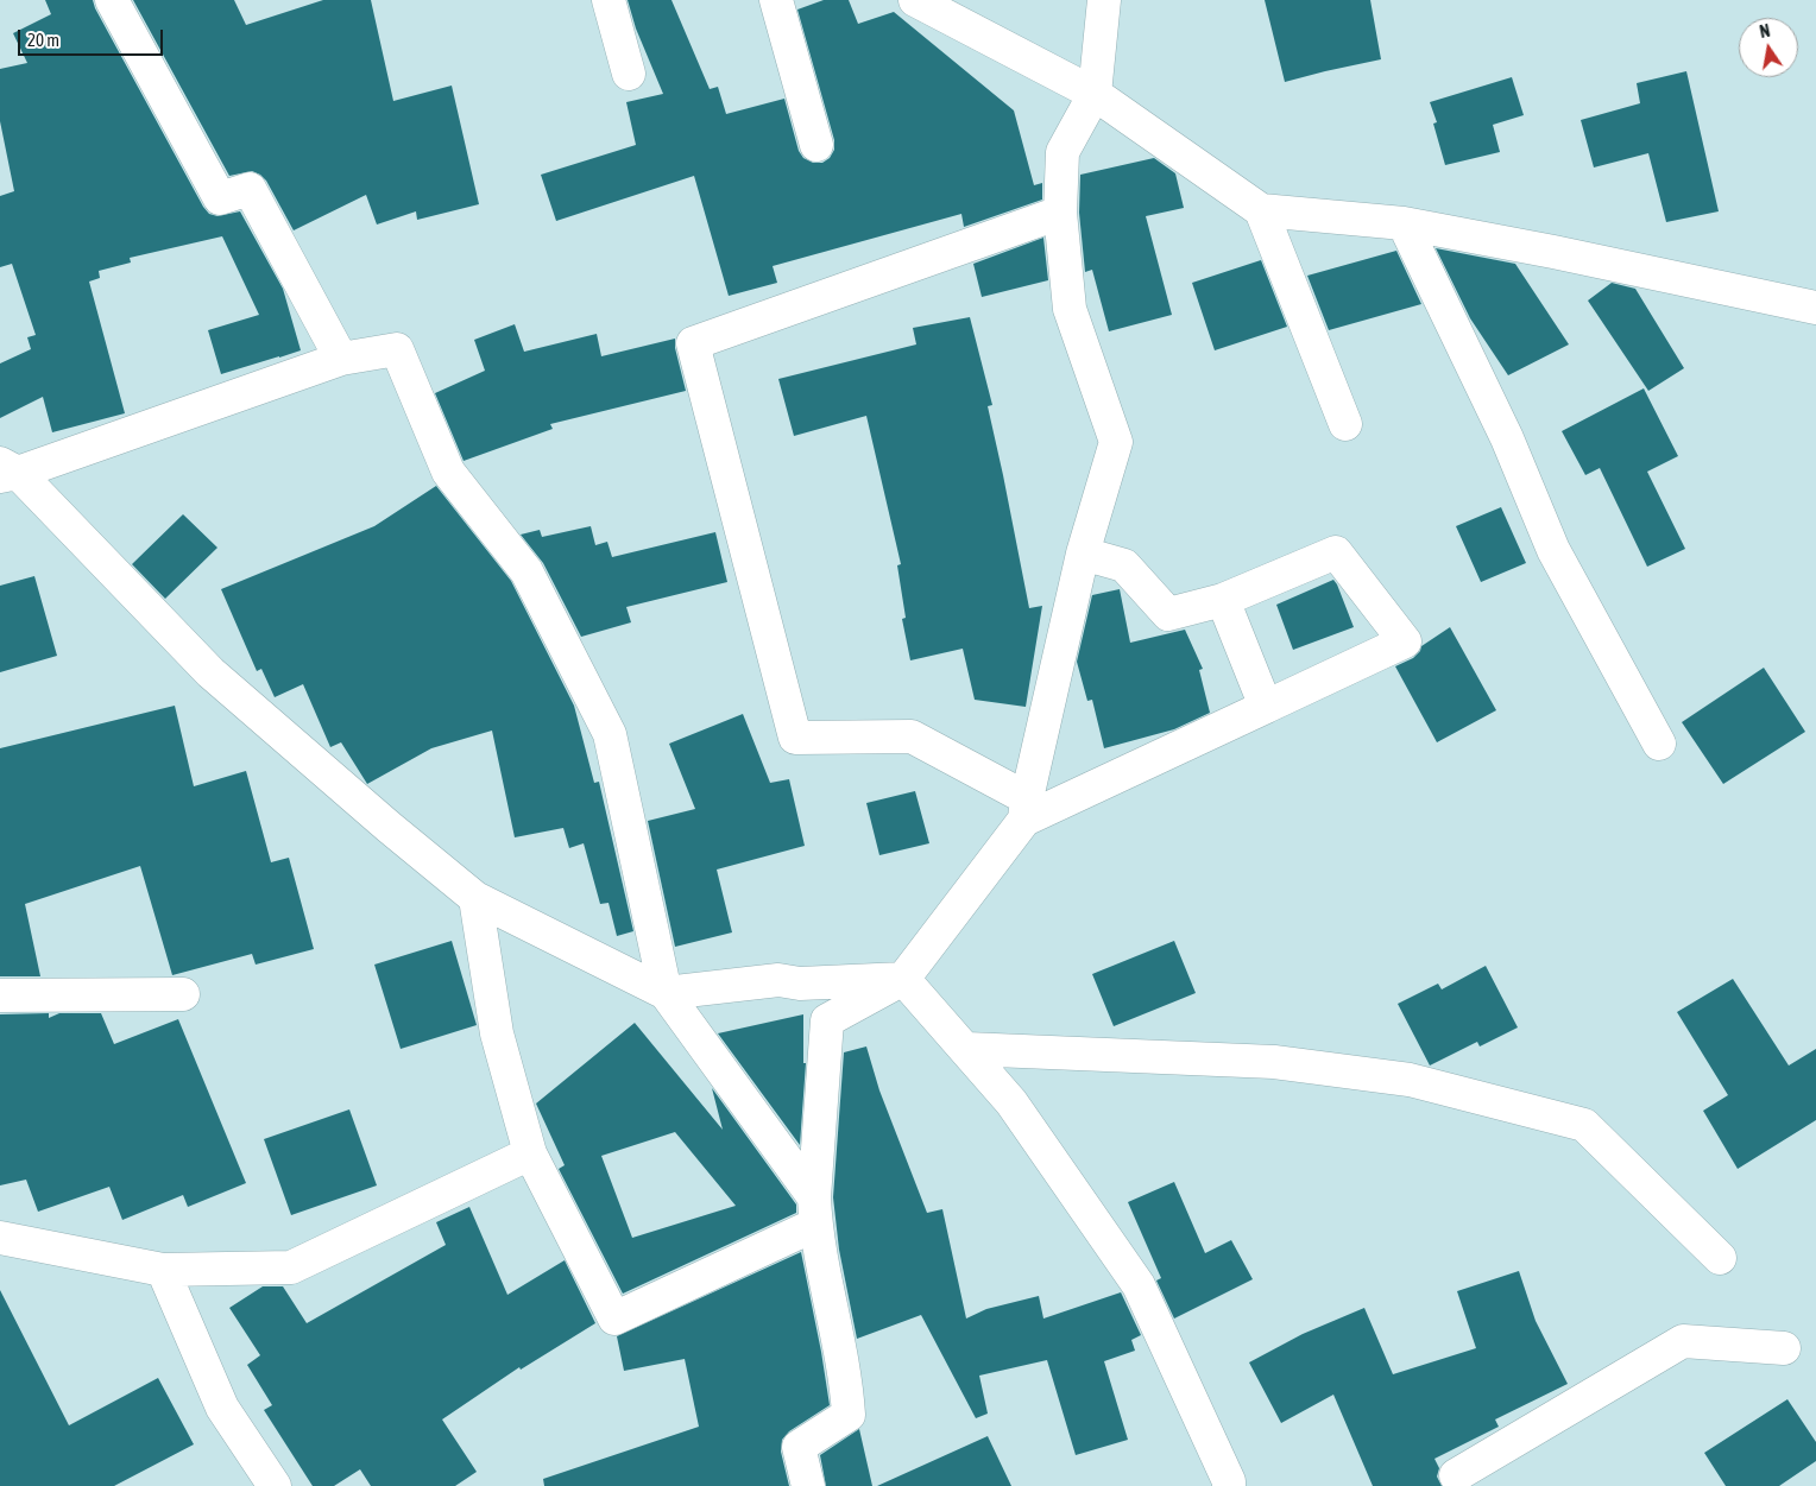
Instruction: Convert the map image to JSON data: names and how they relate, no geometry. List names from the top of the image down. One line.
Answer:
{"scale_bar":"20 m","north":"top"}
